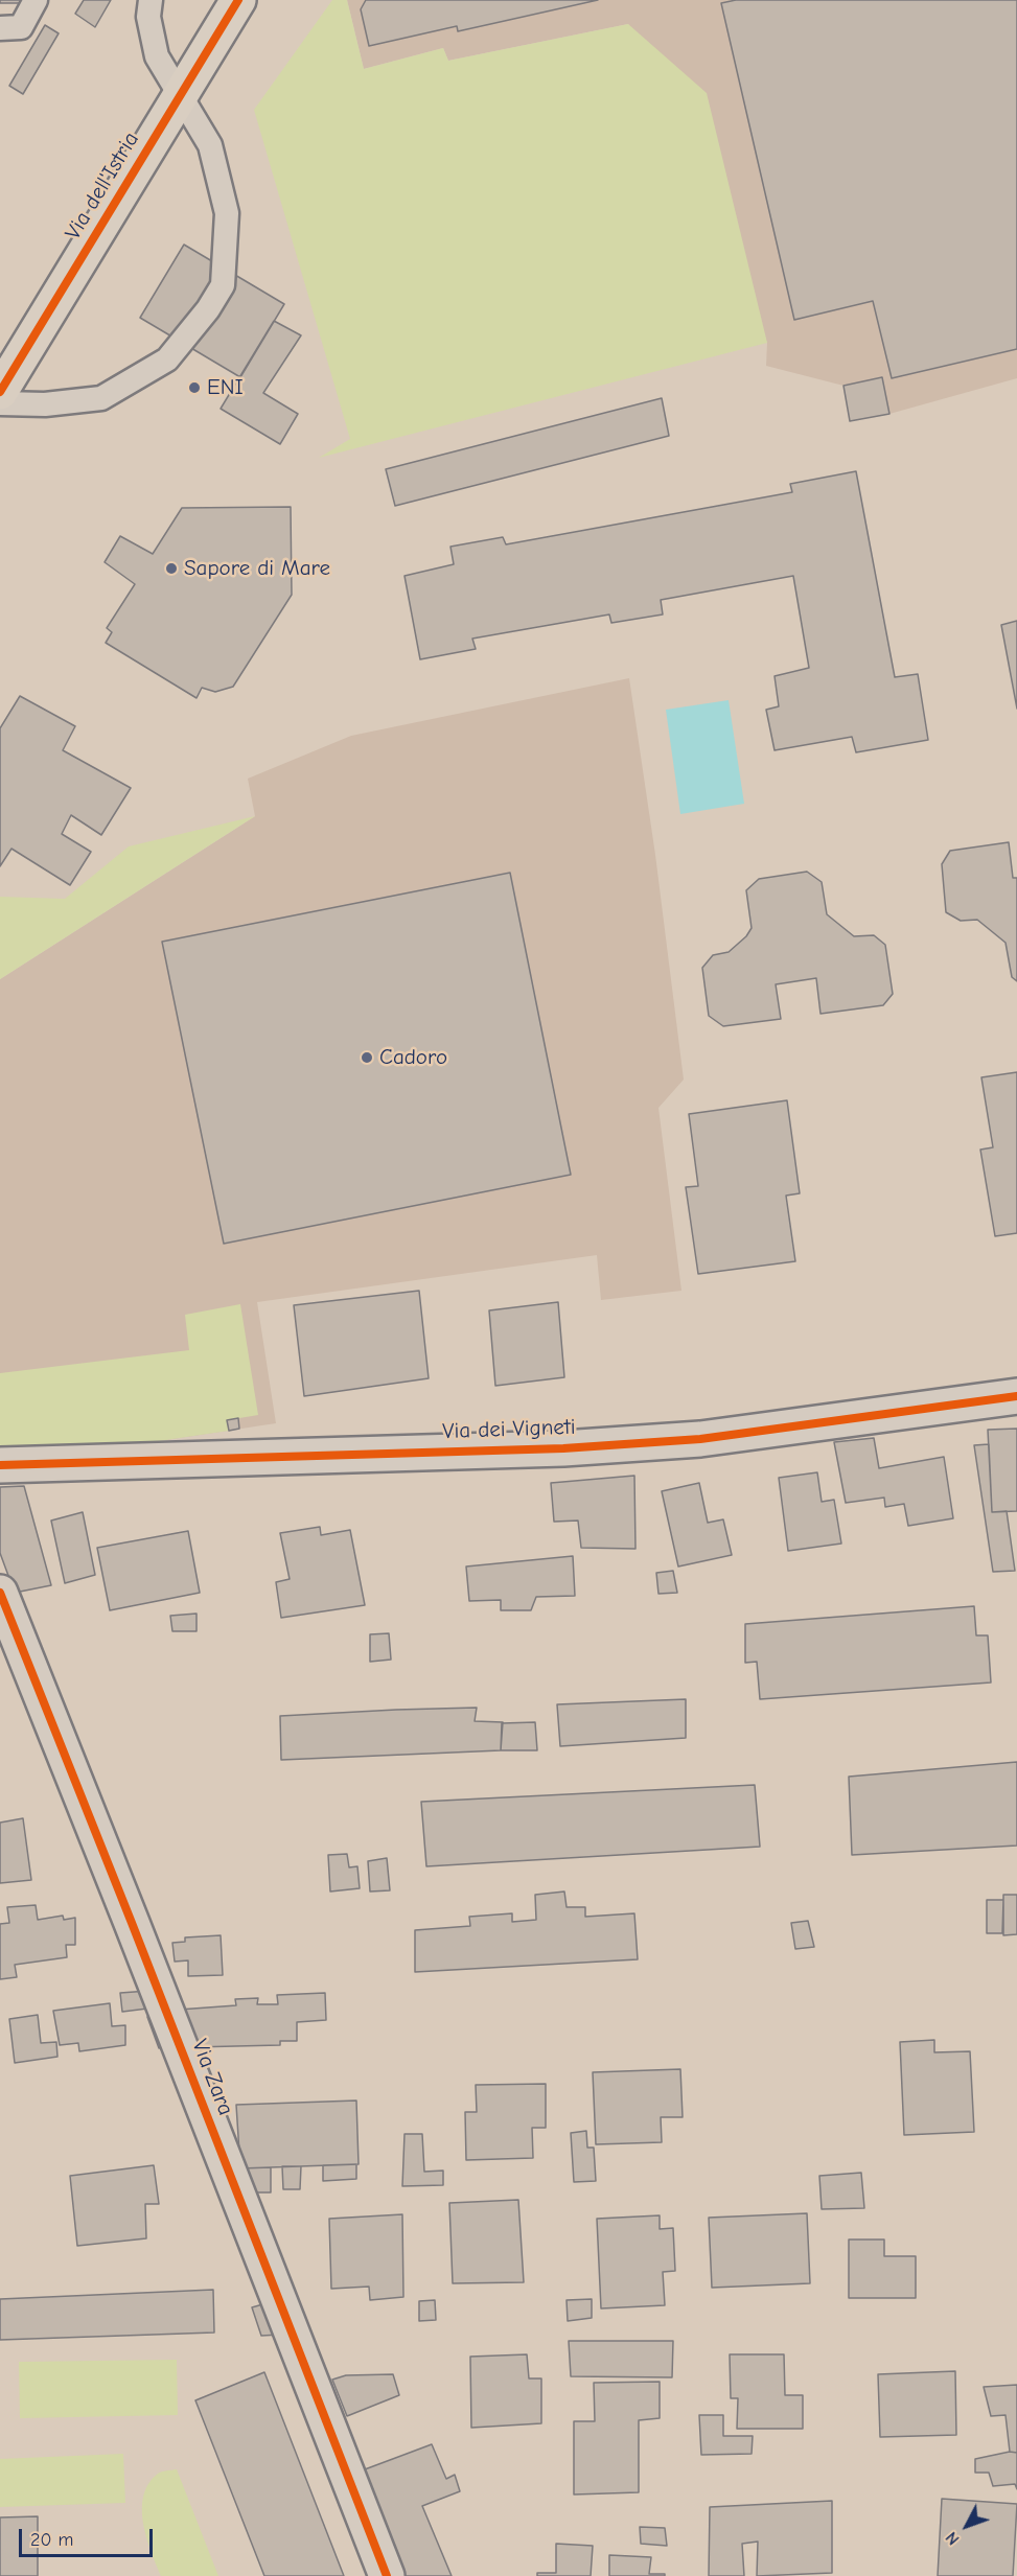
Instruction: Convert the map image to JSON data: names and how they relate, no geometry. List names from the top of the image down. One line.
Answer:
{"streets":{"main road":["Via dell'Istria"],"street":["Via dei Vigneti","Via Zara"]},"places":["ENI","Sapore di Mare","Cadoro"],"scale_bar":"20 m","north":"bottom left"}
